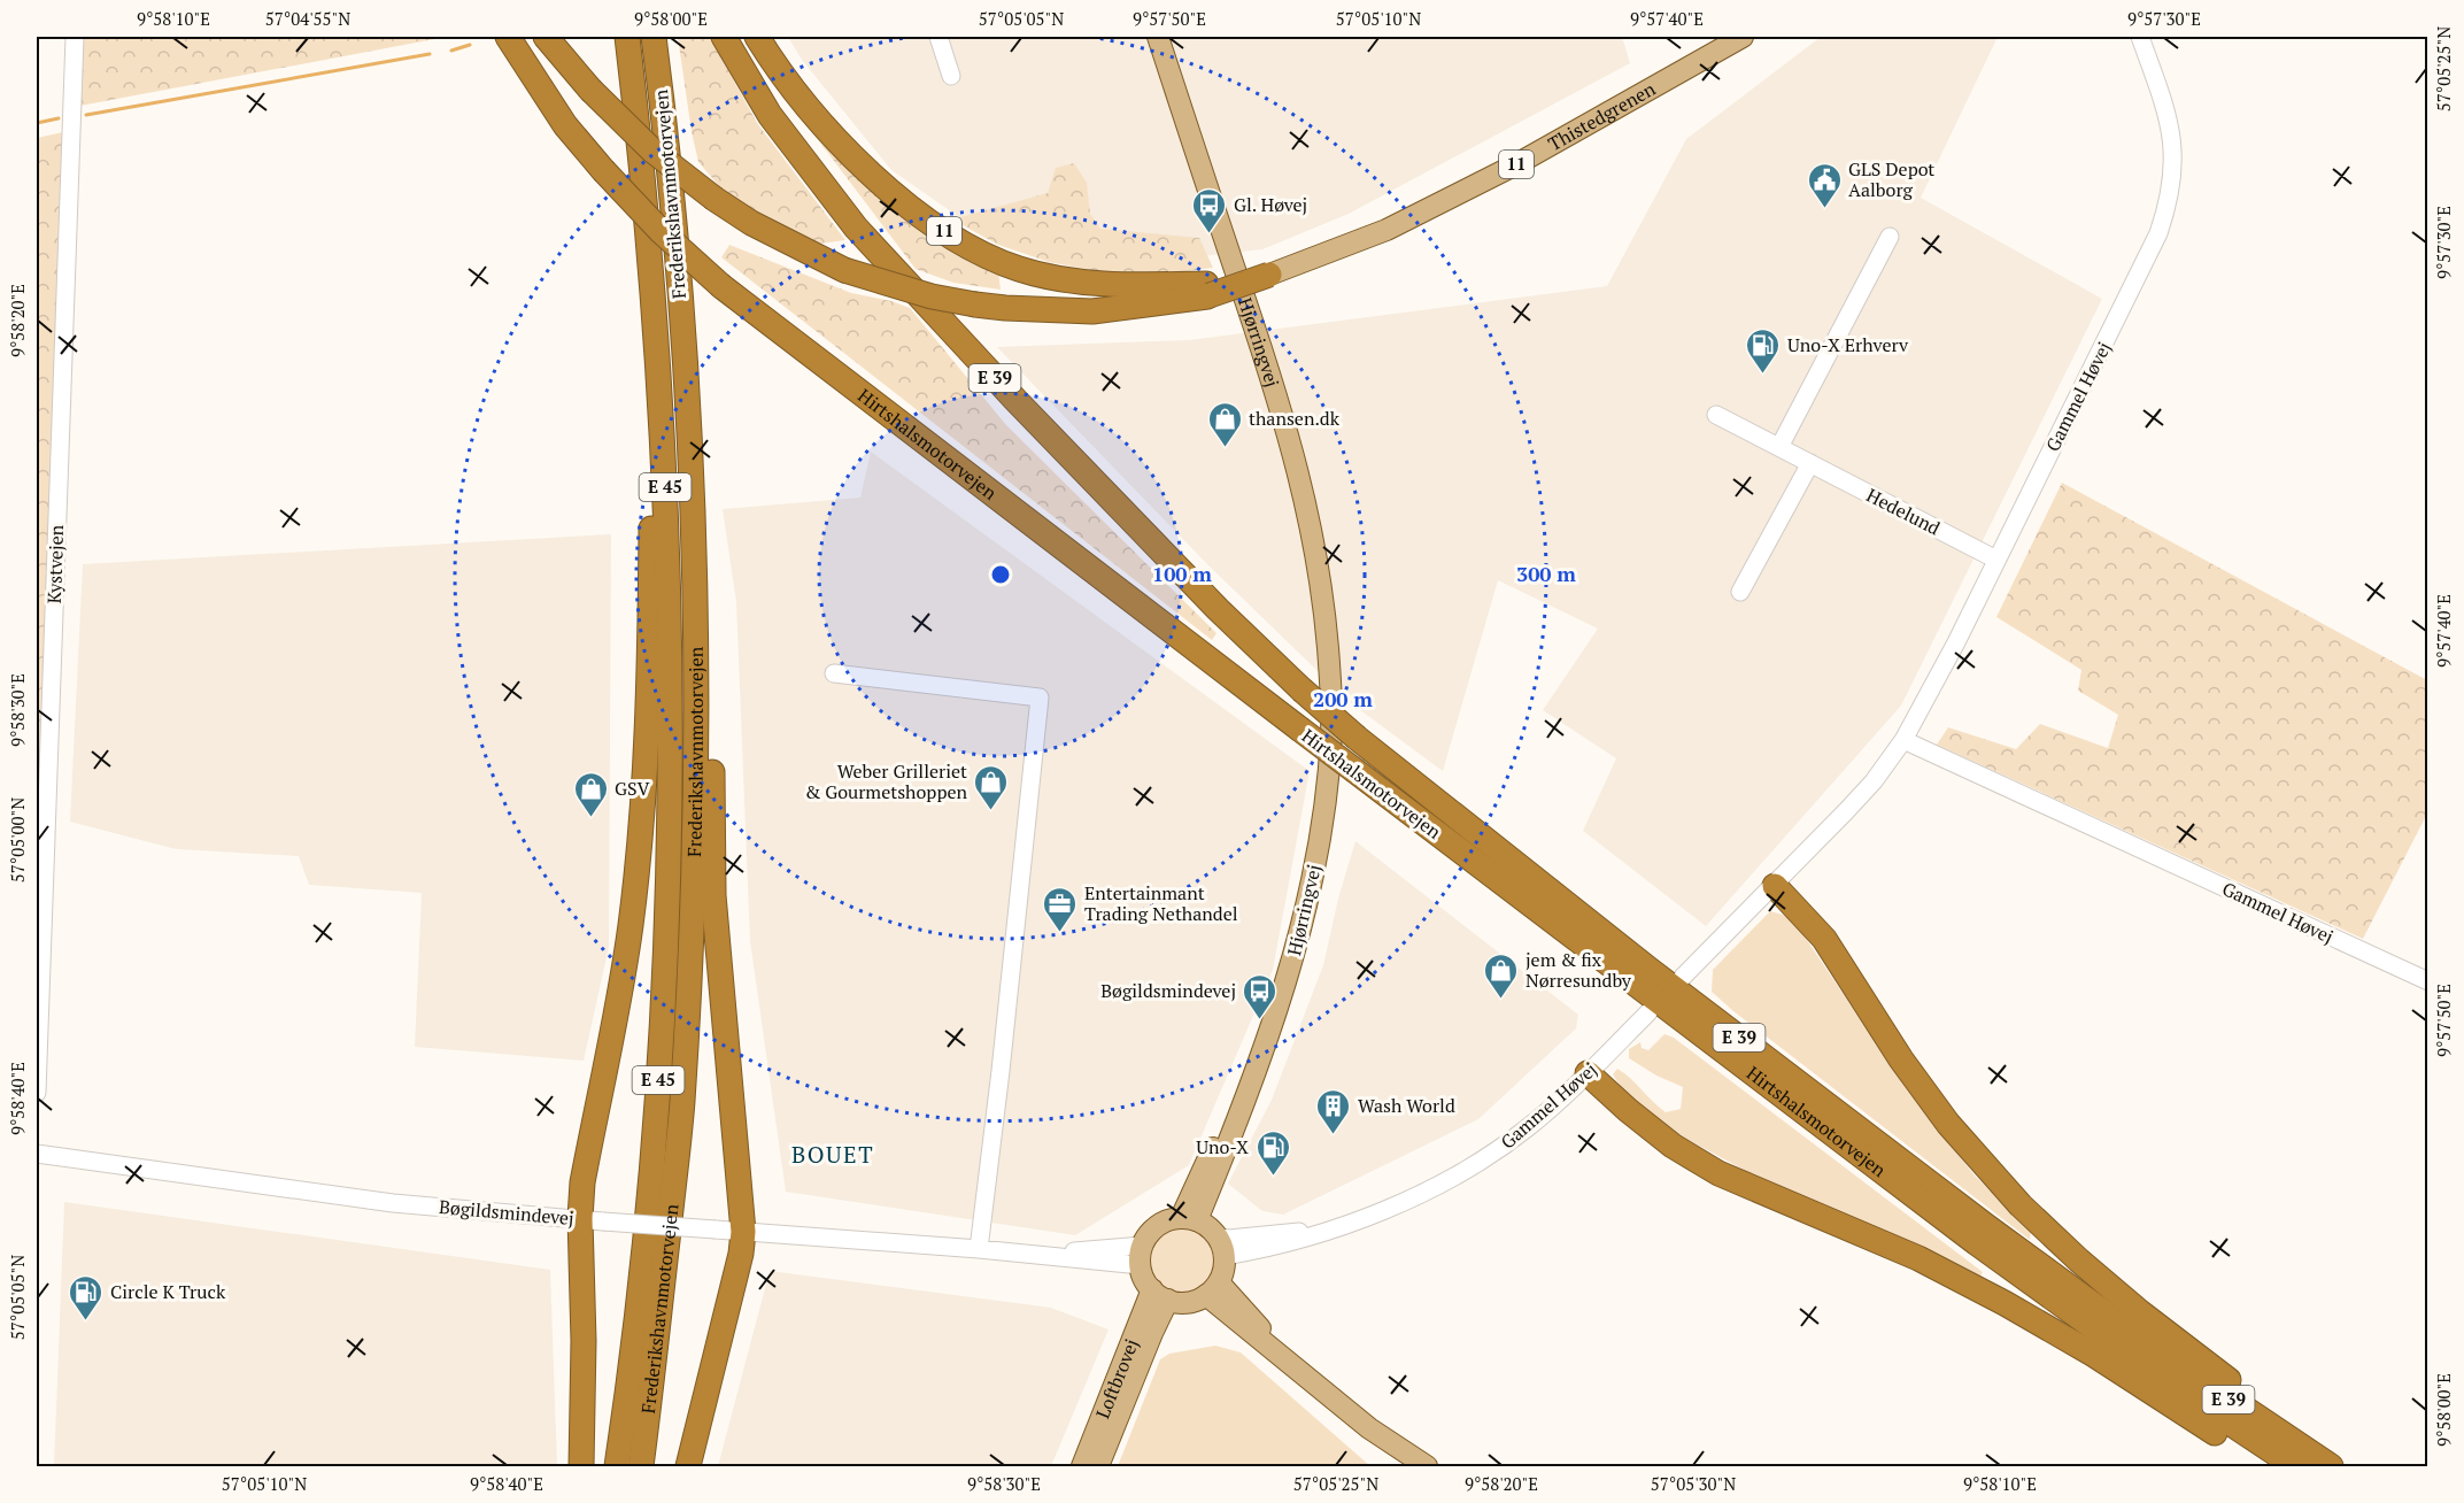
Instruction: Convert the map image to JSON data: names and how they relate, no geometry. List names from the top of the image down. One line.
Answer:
{"streets":{"highway":["11","Frederikshavnmotorvejen","E 39","Hirtshalsmotorvejen","E 45"],"main road":["Thistedgrenen","Hjørringvej","Loftbrovej"],"street":["Gammel Høvej","Hedelund","Kystvejen","Bøgildsmindevej"]},"crossings":[["Thistedgrenen","11"],["Hjørringvej","Gammel Høvej"],["Hjørringvej","Bøgildsmindevej"],["Hjørringvej","Loftbrovej"],["Gammel Høvej","Hedelund"],["Gammel Høvej","Bøgildsmindevej"],["Gammel Høvej","Loftbrovej"],["Bøgildsmindevej","Loftbrovej"]],"districts":["BOUET"],"places":{"public building":["GLS Depot Aalborg"],"bus stop":["Gl. Høvej","Bøgildsmindevej"],"fuel station":["Uno-X Erhverv","Uno-X","Circle K Truck"],"shop":["thansen.dk","Weber Grilleriet & Gourmetshoppen","GSV","jem & fix Nørresundby"],"office":["Entertainmant Trading Nethandel"],"building":["Wash World"]},"coordinates":["9°58'10\"E","57°04'55\"N","9°58'00\"E","57°05'05\"N","9°57'50\"E","57°05'10\"N","9°57'40\"E","9°57'30\"E","57°05'25\"N","9°58'20\"E","9°58'30\"E","57°05'00\"N","9°58'40\"E","57°05'30\"N"],"rings":["100 m","300 m","200 m"]}
